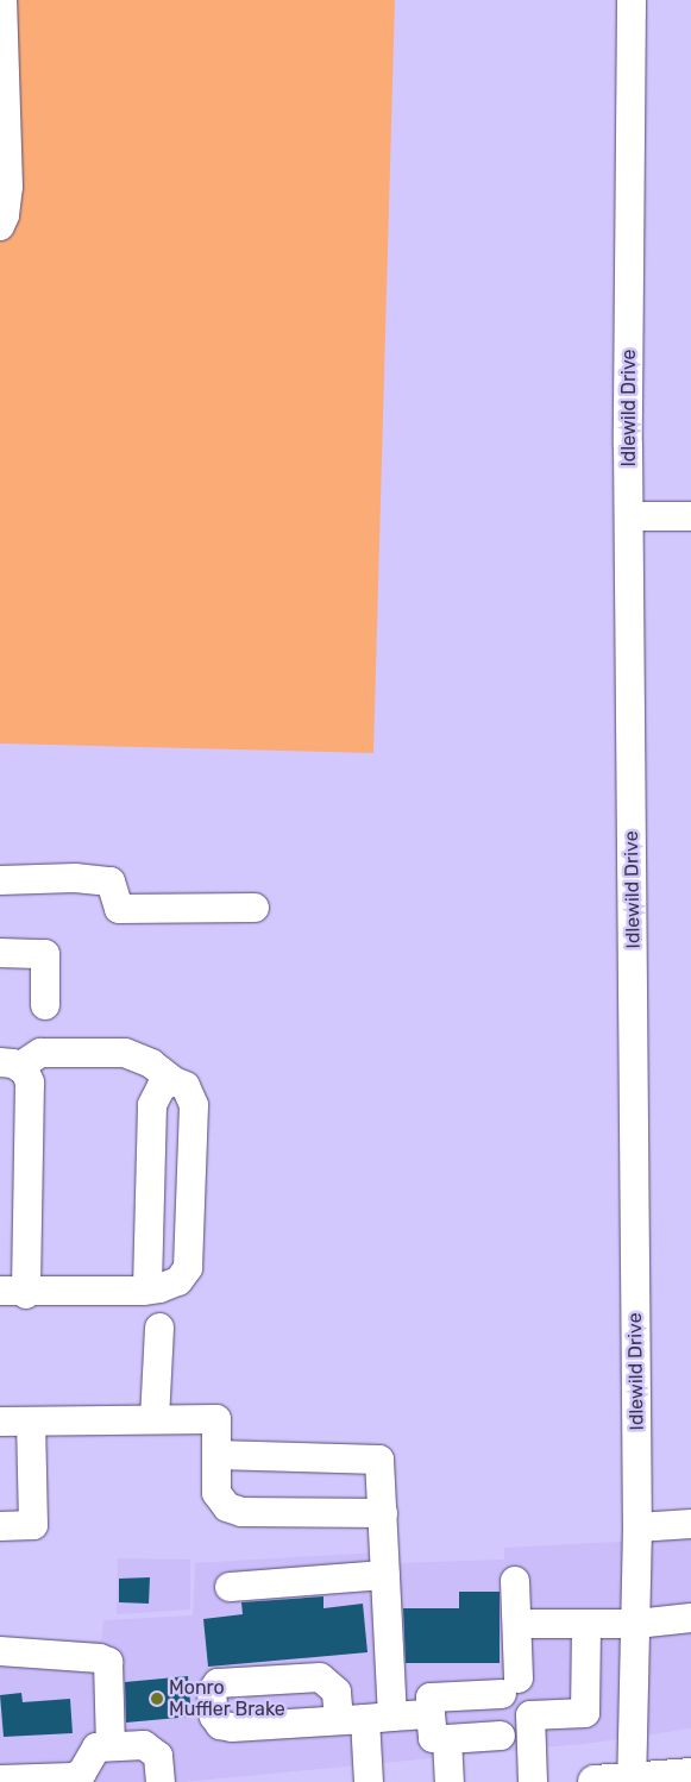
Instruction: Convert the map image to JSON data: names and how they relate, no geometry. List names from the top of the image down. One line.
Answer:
{"streets":{"street":["Idlewild Drive"]},"places":["Monro Muffler Brake"]}
